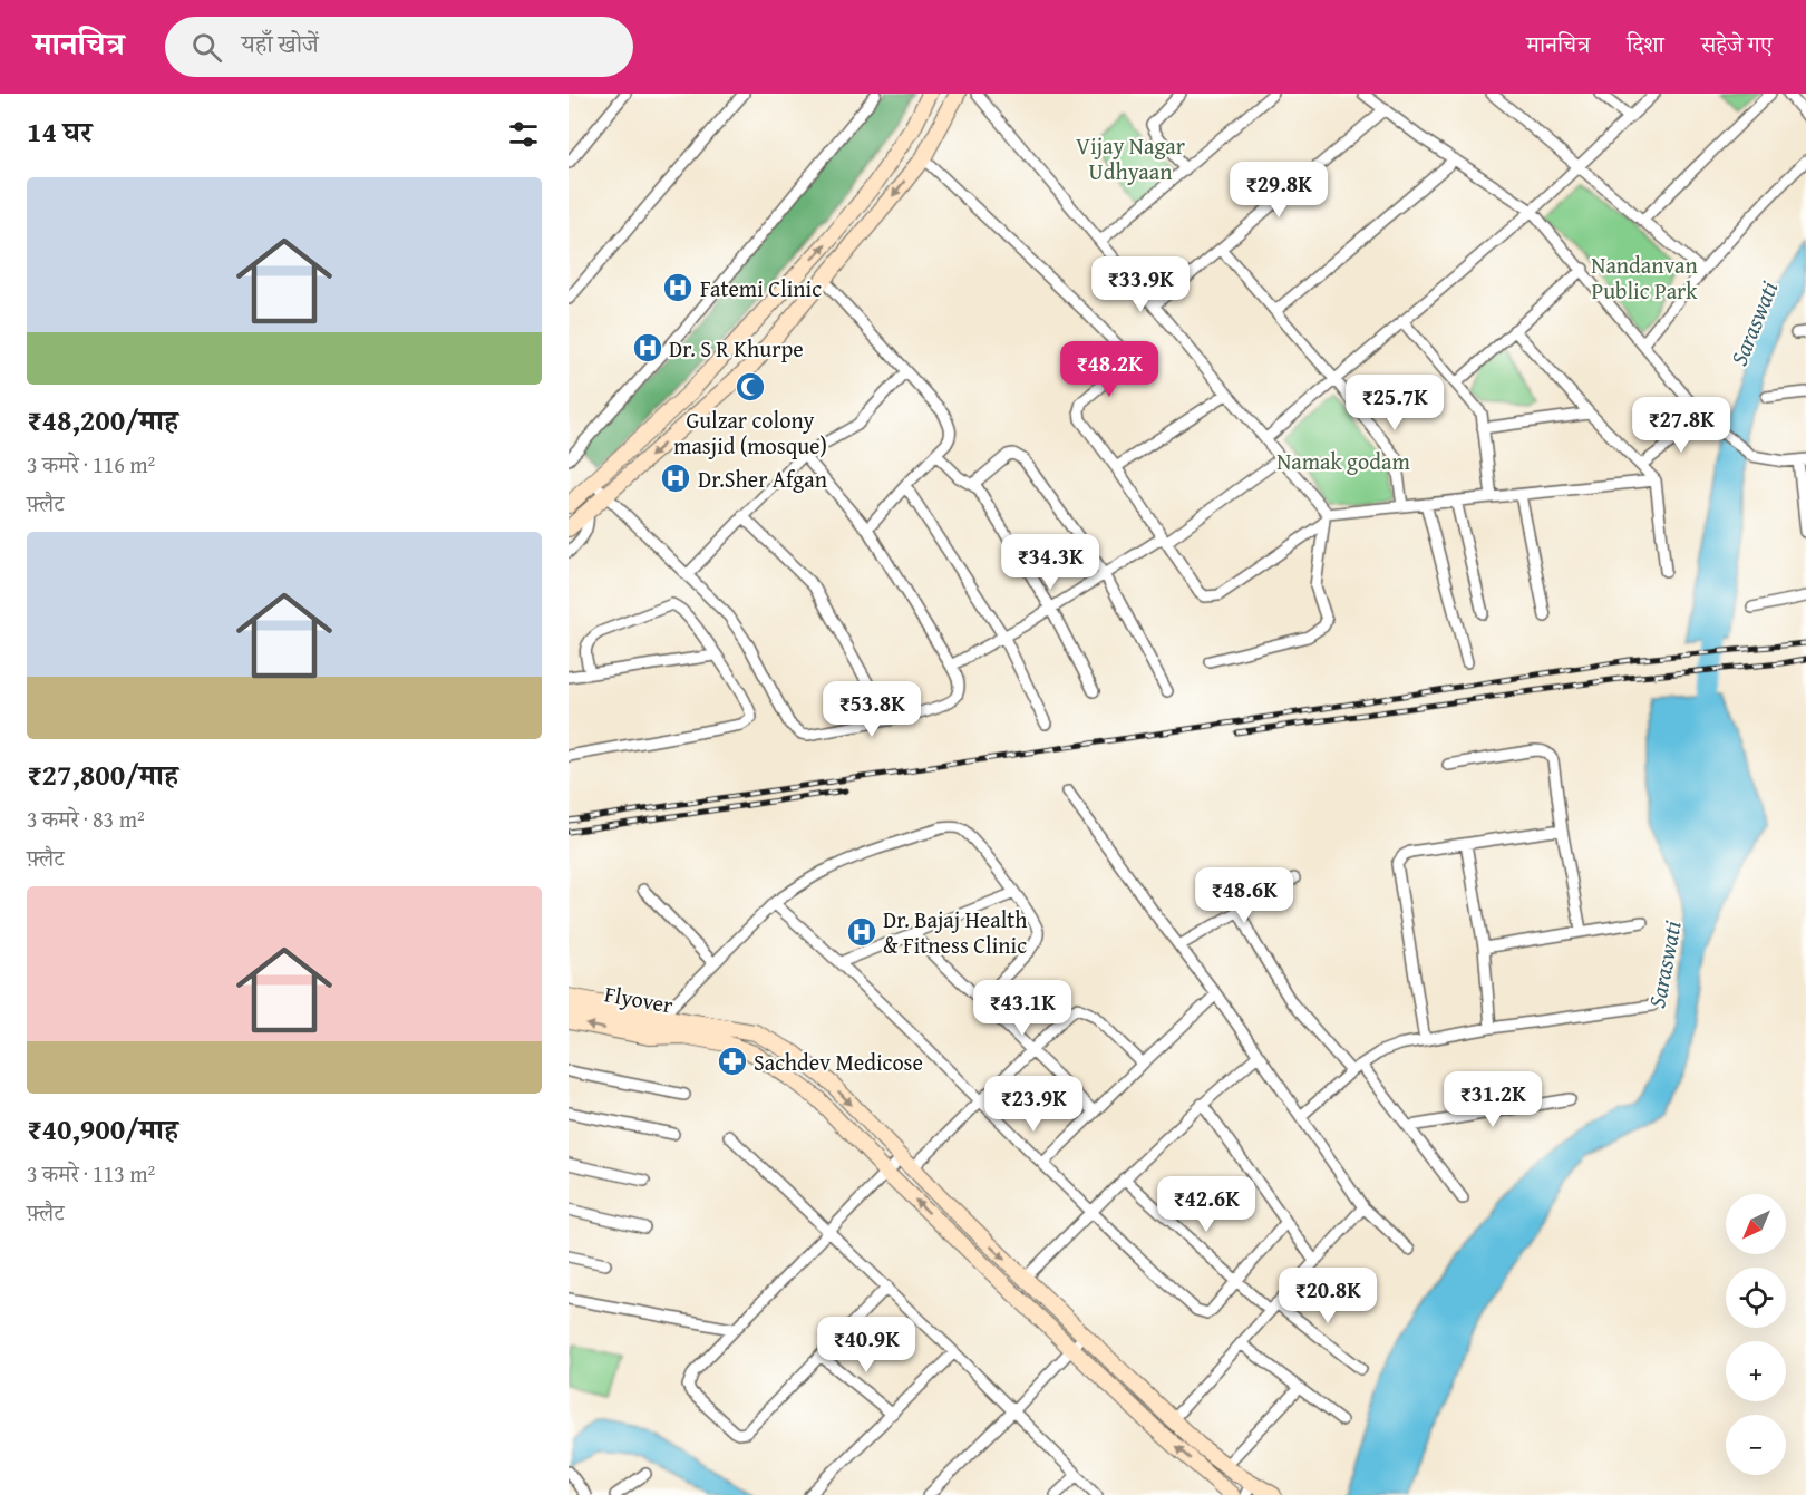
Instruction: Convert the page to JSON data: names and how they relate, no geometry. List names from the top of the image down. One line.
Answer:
{"streets":{"main road":["Flyover"]},"water":["Saraswati"],"parks":["Vijay Nagar Udhyaan","Nandanvan Public Park","Namak godam"],"places":{"hospital":["Fatemi Clinic","Dr. S R Khurpe","Dr.Sher Afgan","Dr. Bajaj Health & Fitness Clinic"],"mosque":["Gulzar colony masjid (mosque)"],"pharmacy":["Sachdev Medicose"]},"north":"bottom left","page":{"header":"मानचित्र","search":"यहाँ खोजें","nav":["मानचित्र","दिशा","सहेजे गए"],"heading":"14 घर","price":["₹29.8K","₹33.9K","₹48.2K","₹25.7K","₹27.8K","₹34.3K","₹53.8K","₹48.6K","₹43.1K","₹31.2K","₹23.9K","₹42.6K","₹20.8K","₹40.9K"],"list":[{"name":"₹48,200/माह","note":"3 कमरे · 116 m² · फ़्लैट"},{"name":"₹27,800/माह","note":"3 कमरे · 83 m² · फ़्लैट"},{"name":"₹40,900/माह","note":"3 कमरे · 113 m² · फ़्लैट"}],"map_buttons":["+","−"]}}
